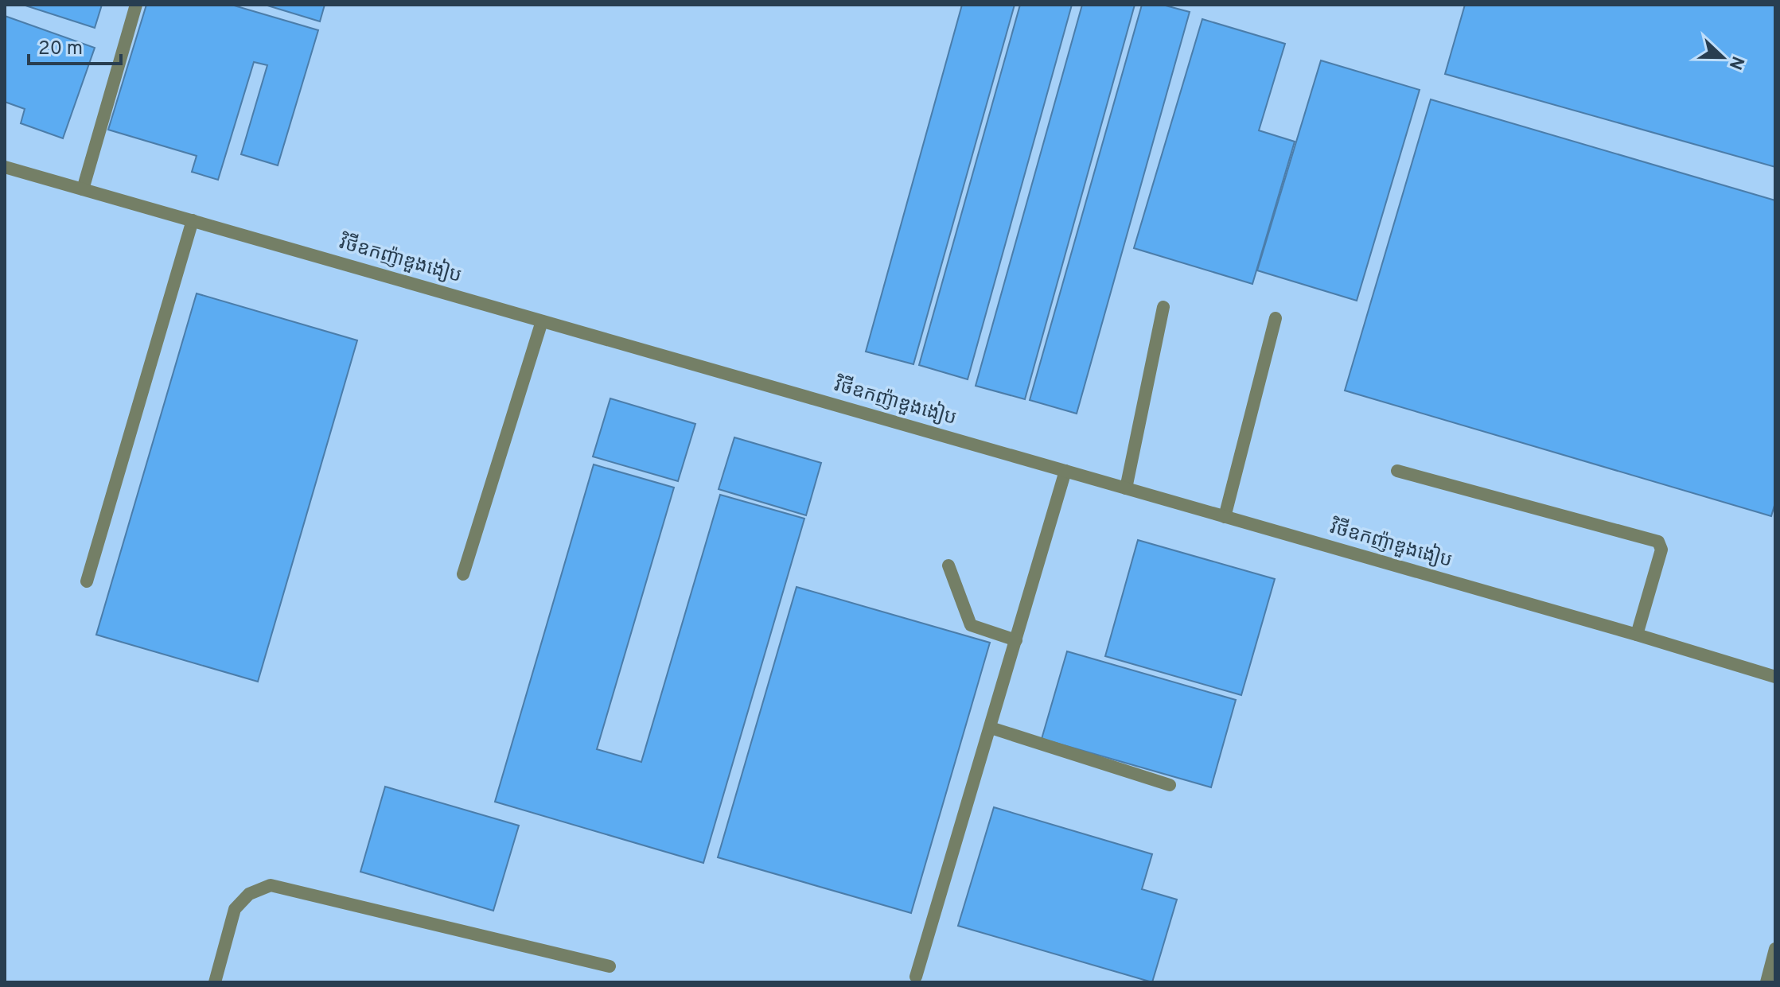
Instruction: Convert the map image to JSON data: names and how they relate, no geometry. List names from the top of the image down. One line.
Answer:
{"streets":{"street":["វិថីឧកញ៉ាឌួងងៀប"]},"scale_bar":"20 m","north":"right"}
